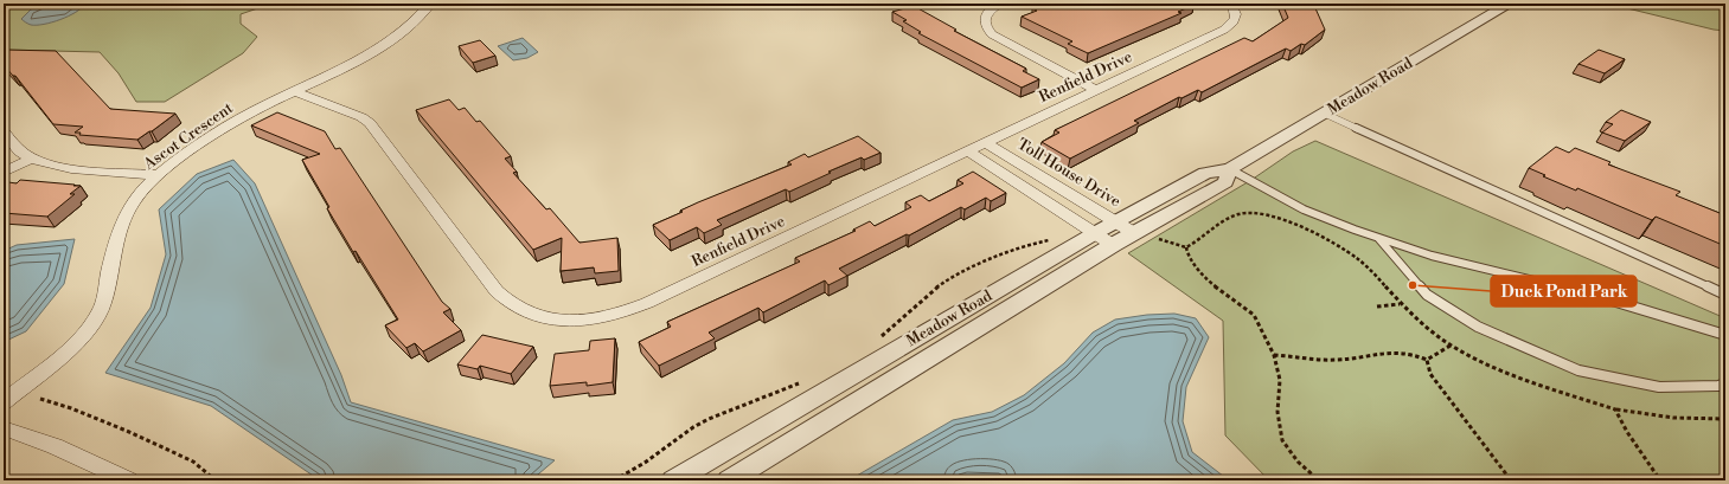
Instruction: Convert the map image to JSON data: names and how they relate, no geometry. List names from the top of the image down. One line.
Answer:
{"streets":{"street":["Renfield Drive","Meadow Road","Ascot Crescent","Toll House Drive"]},"crossings":[["Renfield Drive","Ascot Crescent"],["Renfield Drive","Toll House Drive"],["Meadow Road","Toll House Drive"]],"places":["Duck Pond Park"]}
